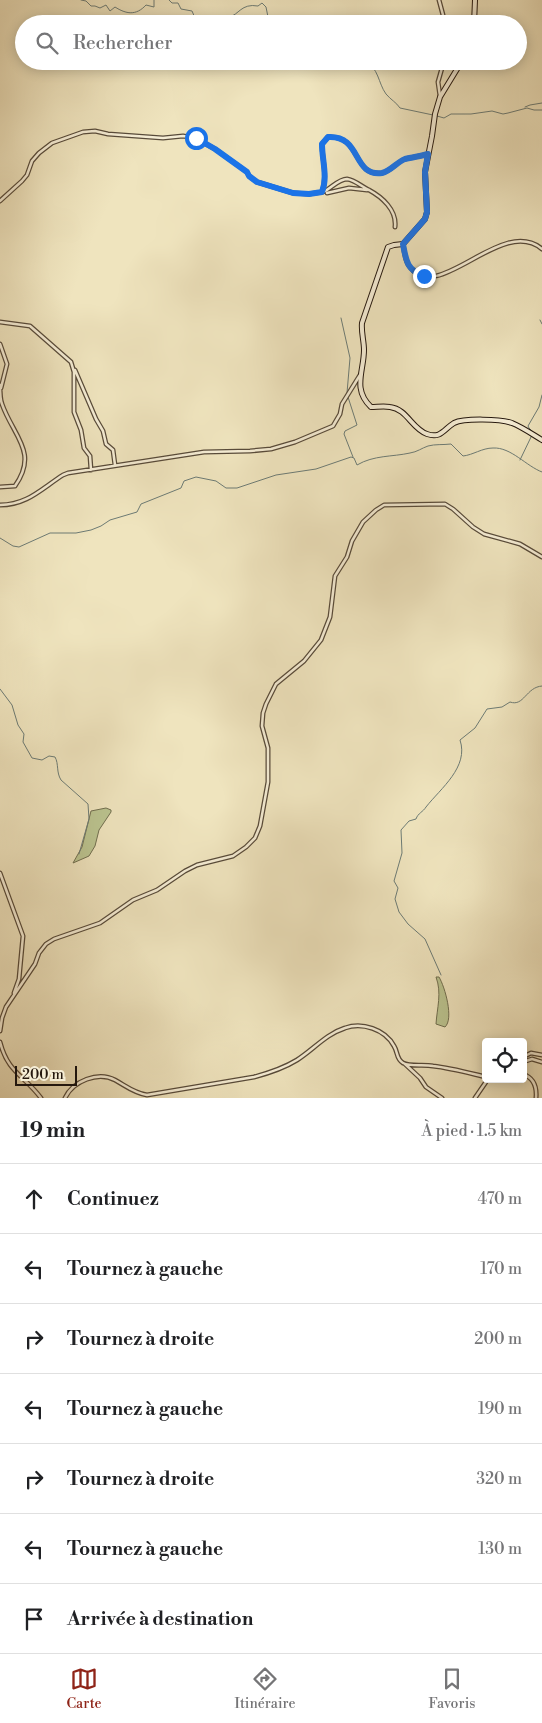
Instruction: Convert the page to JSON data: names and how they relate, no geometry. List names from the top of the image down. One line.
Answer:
{"scale_bar":"200 m","page":{"search":"Rechercher","scale":"200 m","heading":["19 min","À pied · 1.5 km"],"list":[["Continuez","470 m"],["Tournez à gauche","170 m"],["Tournez à droite","200 m"],["Tournez à gauche","190 m"],["Tournez à droite","320 m"],["Tournez à gauche","130 m"],"Arrivée à destination"],"nav":["Carte","Itinéraire","Favoris"]}}
